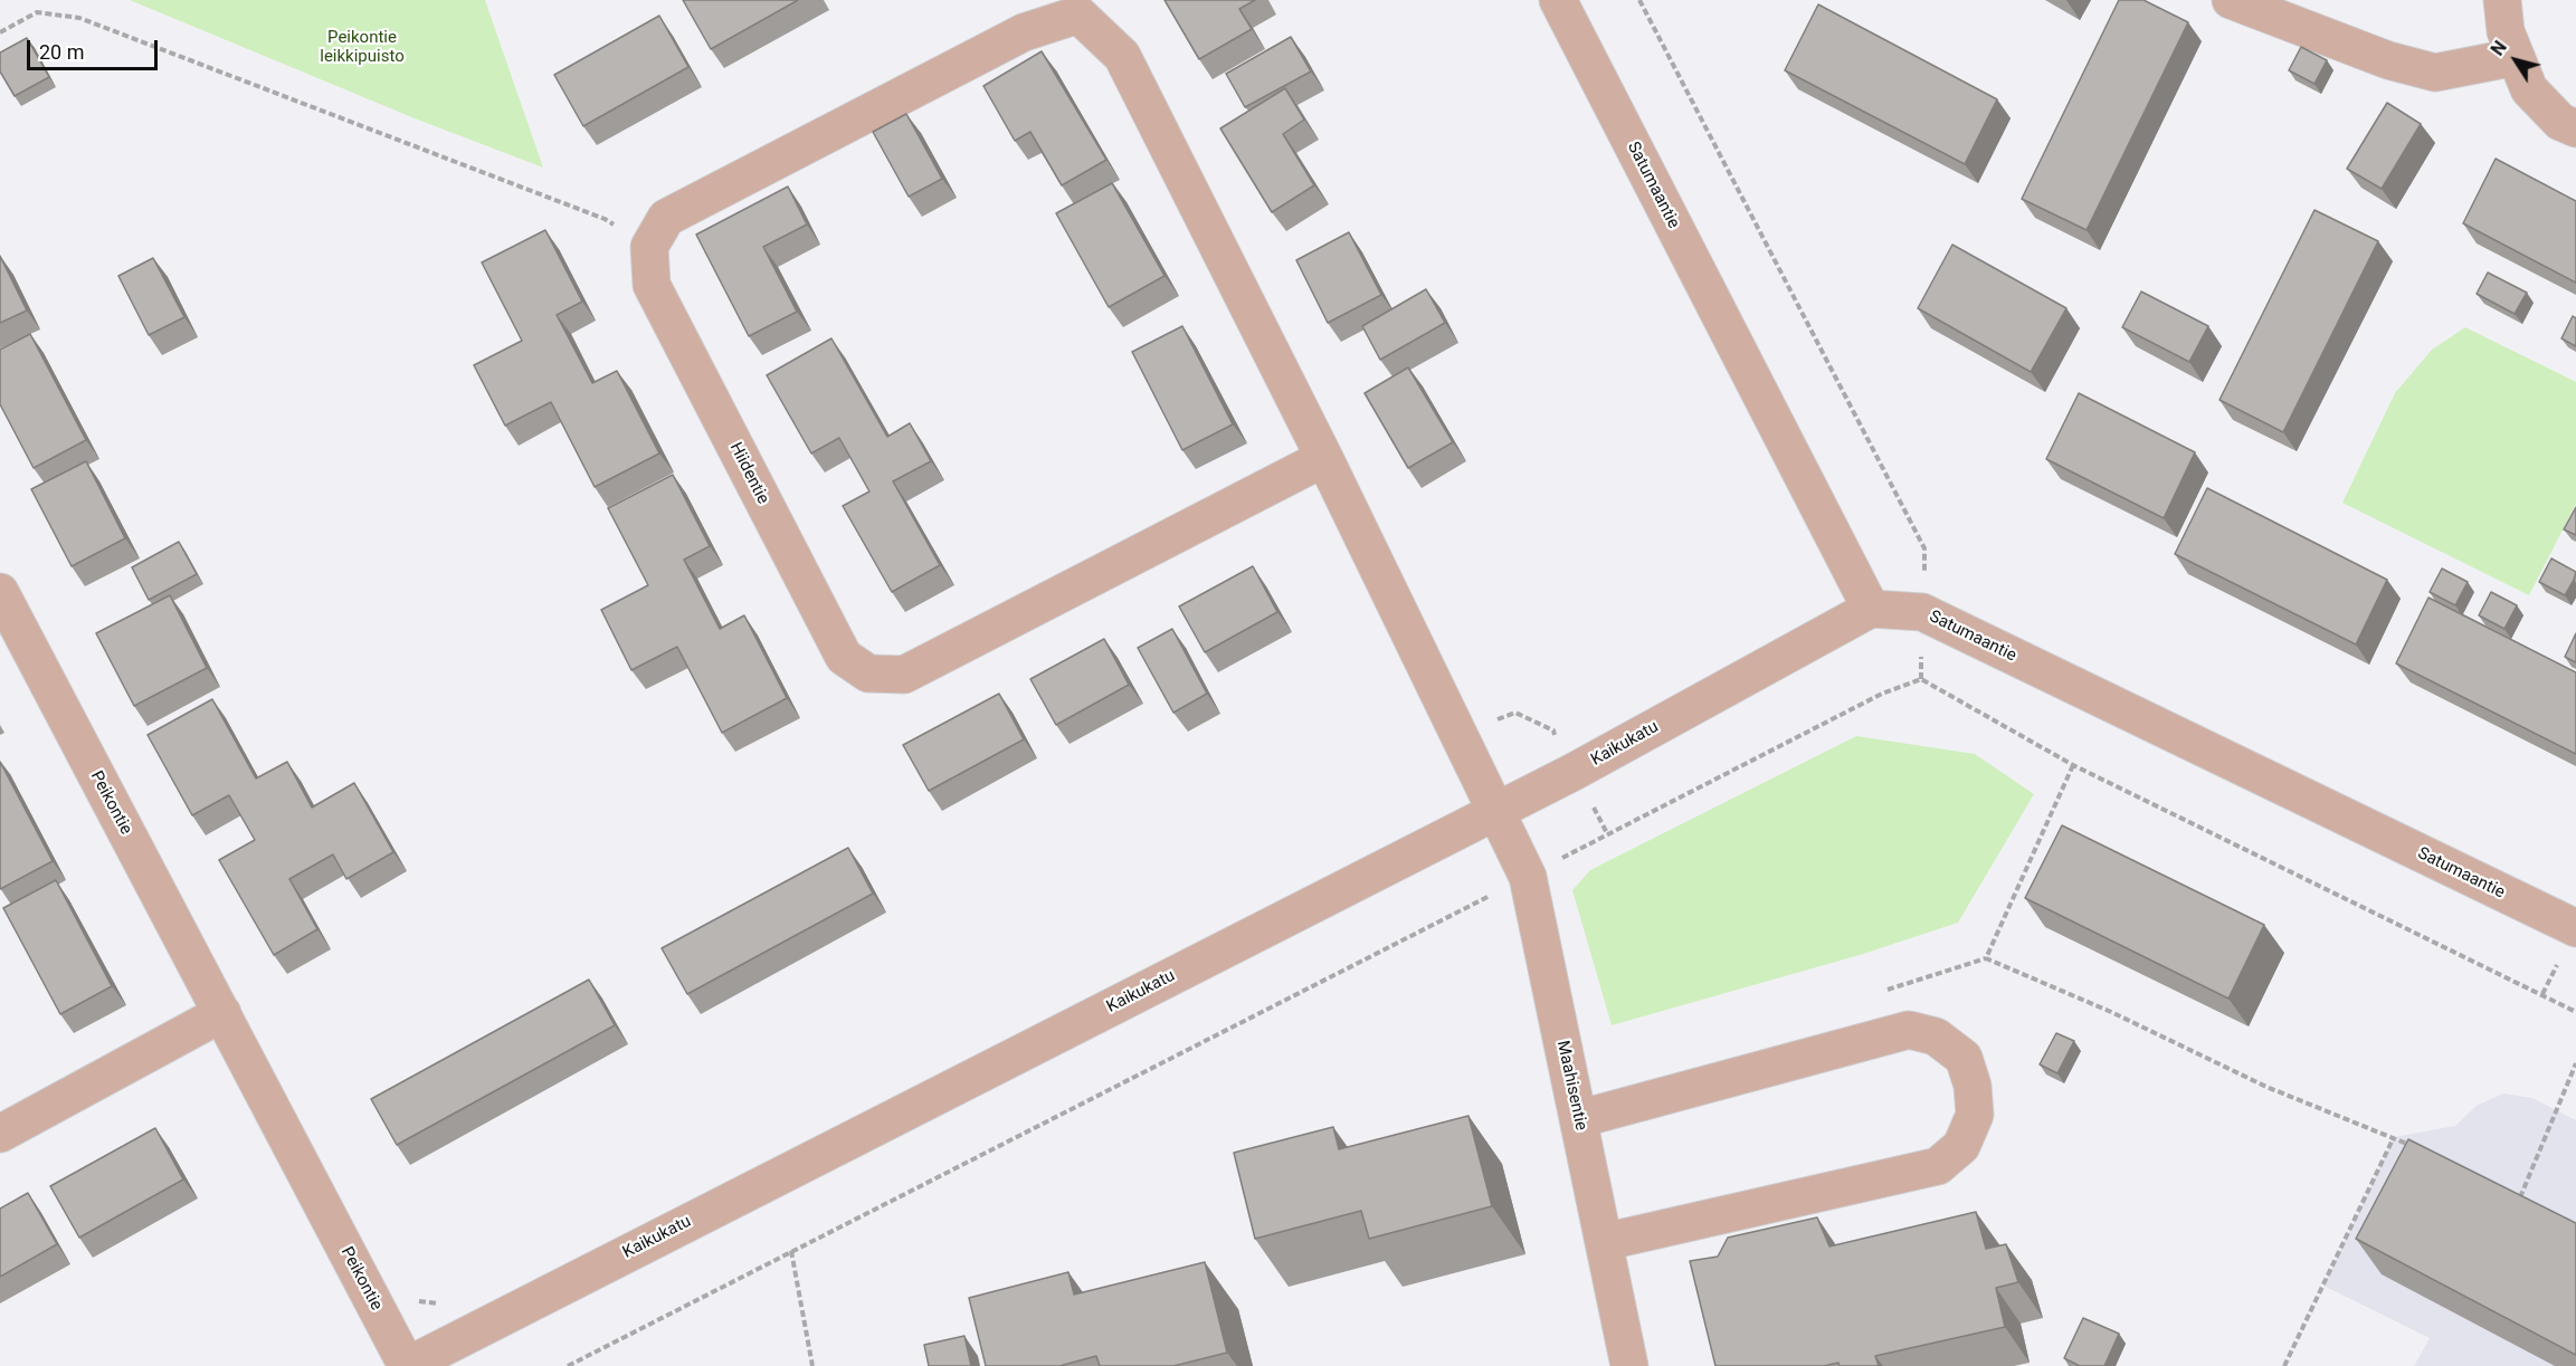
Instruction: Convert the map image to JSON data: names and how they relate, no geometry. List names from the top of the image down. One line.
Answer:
{"streets":{"street":["Satumaantie","Hiidentie","Kaikukatu","Peikontie","Maahisentie"]},"crossings":[["Satumaantie","Kaikukatu"],["Hiidentie","Maahisentie"],["Kaikukatu","Peikontie"],["Kaikukatu","Maahisentie"]],"parks":["Peikontie leikkipuisto"],"scale_bar":"20 m","north":"top left"}
